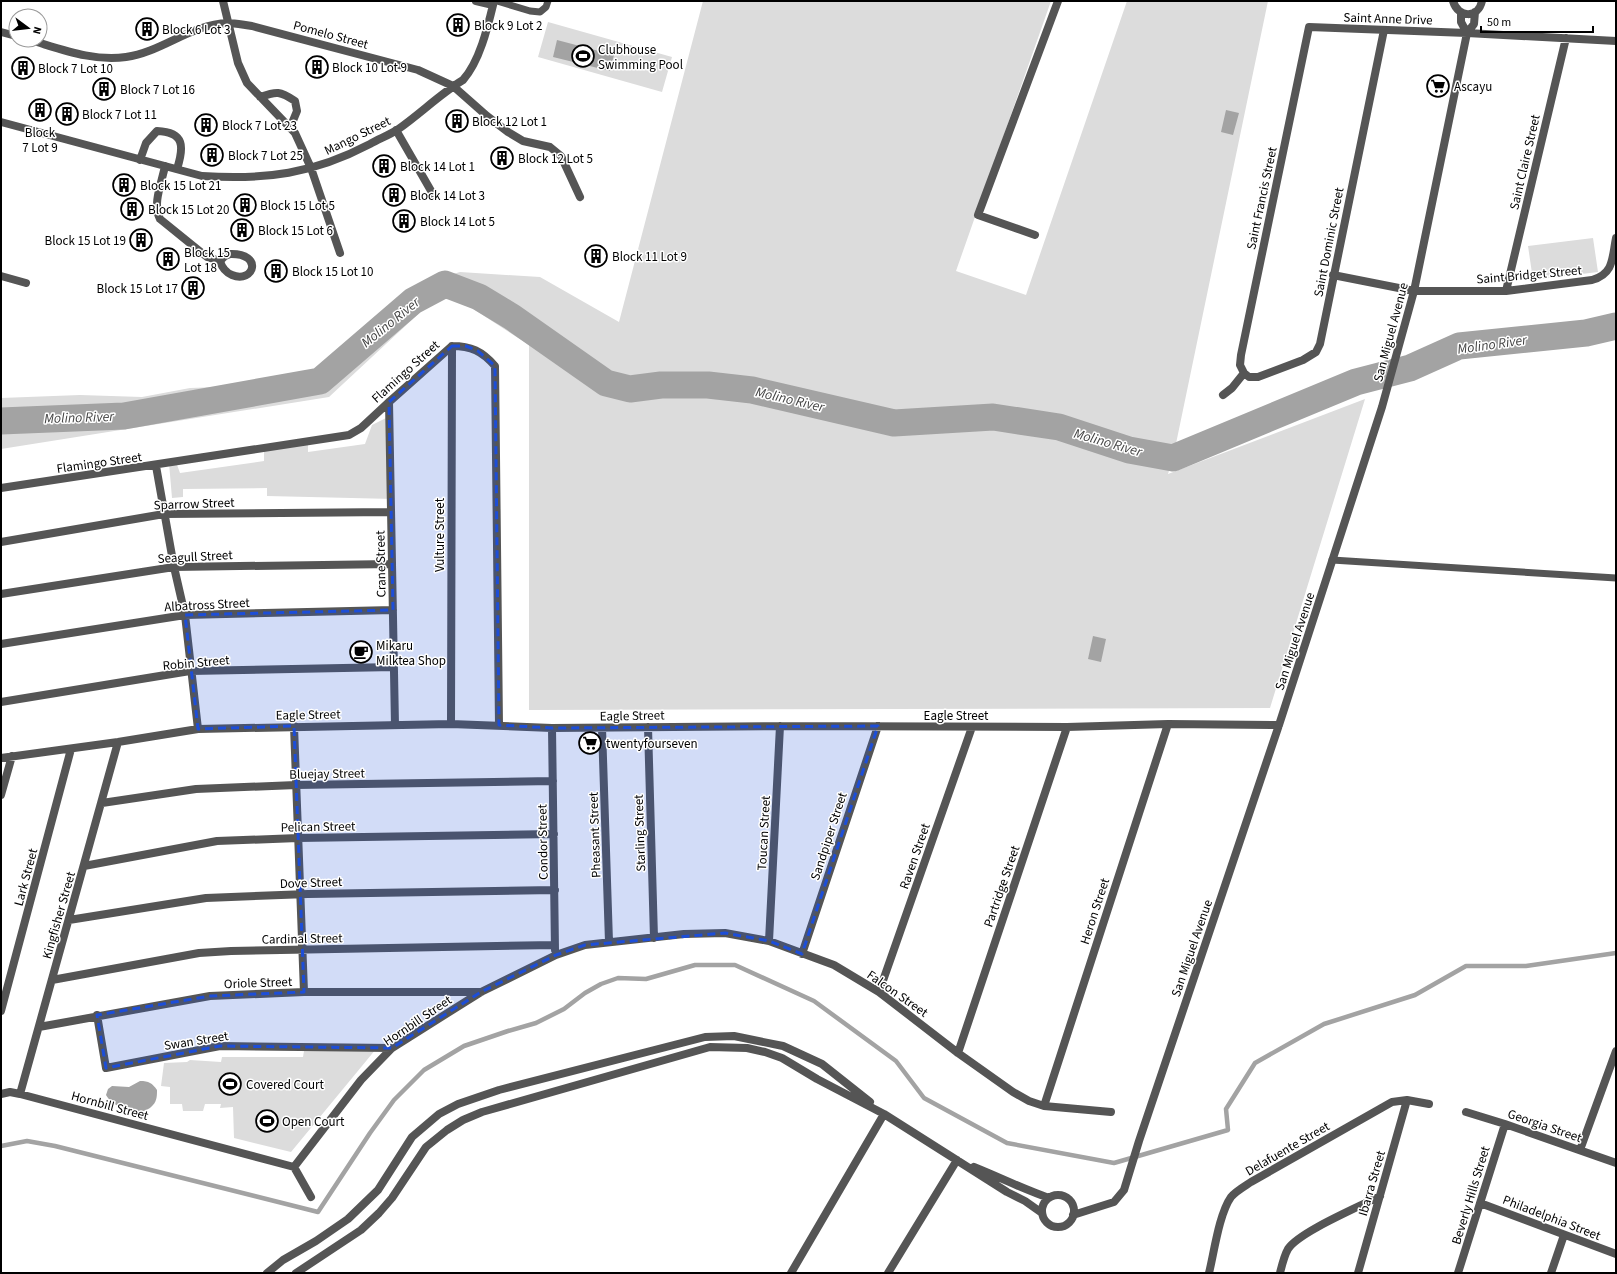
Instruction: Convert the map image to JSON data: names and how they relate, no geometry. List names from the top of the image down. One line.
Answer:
{"streets":{"street":["Saint Anne Drive","Pomelo Street","Mango Street","Saint Claire Street","Saint Francis Street","Saint Dominic Street","Saint Bridget Street","San Miguel Avenue","Flamingo Street","Sparrow Street","Vulture Street","Seagull Street","Crane Street","Albatross Street","Robin Street","Eagle Street","Bluejay Street","Pelican Street","Starling Street","Toucan Street","Pheasant Street","Sandpiper Street","Condor Street","Raven Street","Lark Street","Dove Street","Partridge Street","Heron Street","Kingfisher Street","Cardinal Street","Oriole Street","Falcon Street","Hornbill Street","Swan Street","Georgia Street","Delafuente Street","Ibarra Street","Beverly Hills Street","Philadelphia Street"]},"crossings":[["Saint Anne Drive","Saint Claire Street"],["Saint Anne Drive","Saint Francis Street"],["Saint Anne Drive","Saint Dominic Street"],["Saint Anne Drive","San Miguel Avenue"],["Pomelo Street","Mango Street"],["Saint Claire Street","Saint Bridget Street"],["Saint Francis Street","Saint Dominic Street"],["Saint Dominic Street","Saint Bridget Street"],["Saint Bridget Street","San Miguel Avenue"],["San Miguel Avenue","Eagle Street"],["Flamingo Street","Vulture Street"],["Flamingo Street","Crane Street"],["Flamingo Street","Eagle Street"],["Sparrow Street","Crane Street"],["Vulture Street","Eagle Street"],["Seagull Street","Crane Street"],["Crane Street","Albatross Street"],["Crane Street","Robin Street"],["Crane Street","Eagle Street"],["Eagle Street","Starling Street"],["Eagle Street","Toucan Street"],["Eagle Street","Pheasant Street"],["Eagle Street","Sandpiper Street"],["Eagle Street","Condor Street"],["Eagle Street","Raven Street"],["Eagle Street","Lark Street"],["Eagle Street","Partridge Street"],["Eagle Street","Heron Street"],["Eagle Street","Kingfisher Street"],["Bluejay Street","Condor Street"],["Bluejay Street","Kingfisher Street"],["Pelican Street","Condor Street"],["Pelican Street","Kingfisher Street"],["Starling Street","Falcon Street"],["Starling Street","Hornbill Street"],["Toucan Street","Falcon Street"],["Pheasant Street","Hornbill Street"],["Sandpiper Street","Falcon Street"],["Condor Street","Dove Street"],["Condor Street","Cardinal Street"],["Condor Street","Hornbill Street"],["Raven Street","Falcon Street"],["Dove Street","Kingfisher Street"],["Partridge Street","Falcon Street"],["Heron Street","Falcon Street"],["Kingfisher Street","Cardinal Street"],["Kingfisher Street","Oriole Street"],["Kingfisher Street","Hornbill Street"],["Oriole Street","Hornbill Street"],["Oriole Street","Swan Street"],["Falcon Street","Hornbill Street"],["Hornbill Street","Swan Street"],["Georgia Street","Beverly Hills Street"],["Delafuente Street","Ibarra Street"],["Beverly Hills Street","Philadelphia Street"]],"water":["Molino River"],"places":{"building":["Block 9 Lot 2","Block 6 Lot 3","Block 10 Lot 9","Block 7 Lot 10","Block 7 Lot 16","Block 7 Lot 9","Block 7 Lot 11","Block 12 Lot 1","Block 7 Lot 23","Block 7 Lot 25","Block 12 Lot 5","Block 14 Lot 1","Block 15 Lot 21","Block 14 Lot 3","Block 15 Lot 5","Block 15 Lot 20","Block 14 Lot 5","Block 15 Lot 6","Block 15 Lot 19","Block 11 Lot 9","Block 15 Lot 18","Block 15 Lot 10","Block 15 Lot 17"],"sports":["Clubhouse Swimming Pool","Covered Court","Open Court"],"supermarket":["Ascayu","twentyfourseven"],"cafe":["Mikaru Milktea Shop"]},"scale_bar":"50 m","north":"right"}
